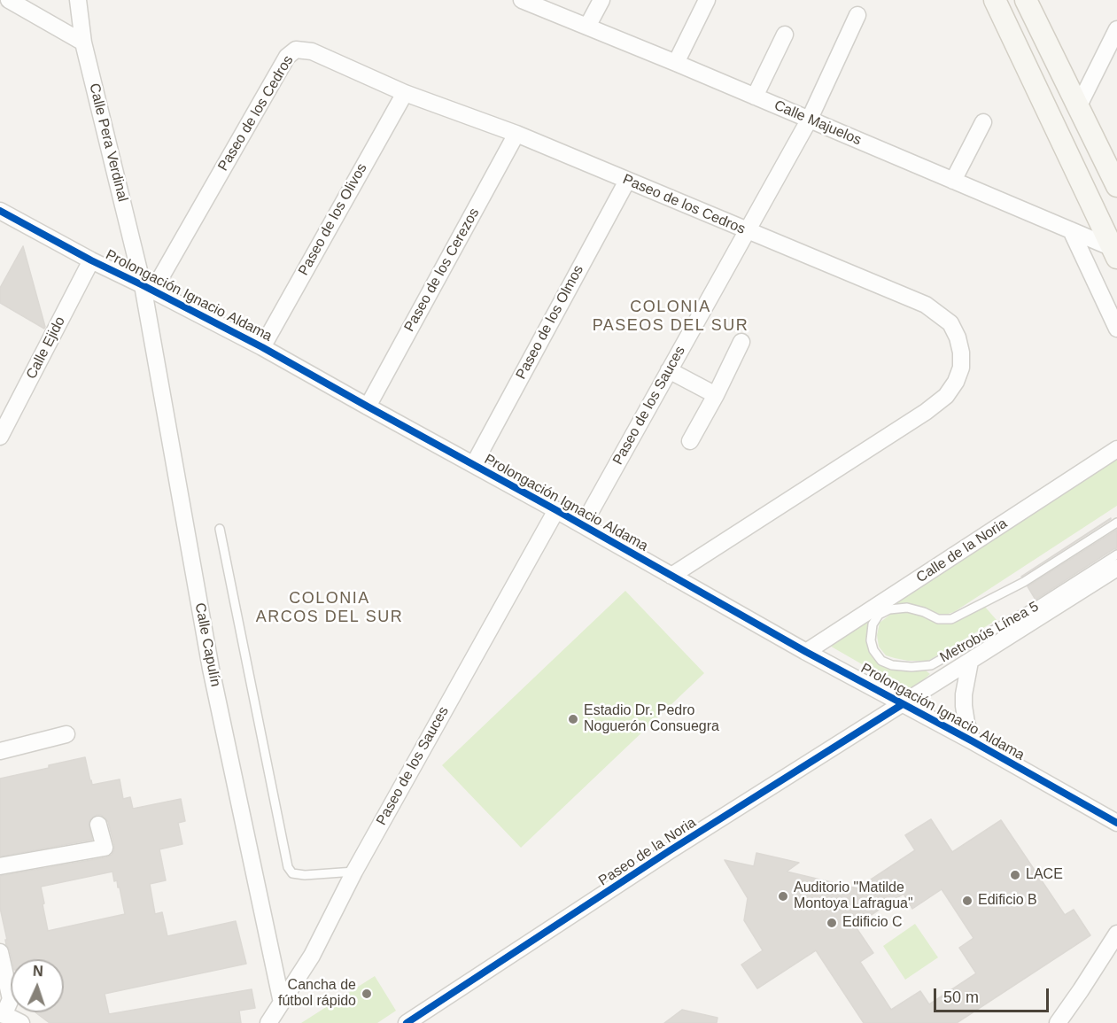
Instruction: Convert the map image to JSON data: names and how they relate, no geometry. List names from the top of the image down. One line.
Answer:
{"streets":{"street":["Paseo de los Cedros","Calle Majuelos","Calle Pera Verdinal","Paseo de los Olivos","Paseo de los Cerezos","Prolongación Ignacio Aldama","Paseo de los Olmos","Calle Ejido","Paseo de los Sauces","Calle de la Noria","Calle Capulín","Paseo de la Noria"],"lane":["Metrobús Línea 5"]},"crossings":[["Paseo de los Cedros","Calle Pera Verdinal"],["Paseo de los Cedros","Paseo de los Olivos"],["Paseo de los Cedros","Paseo de los Cerezos"],["Paseo de los Cedros","Prolongación Ignacio Aldama"],["Paseo de los Cedros","Paseo de los Olmos"],["Paseo de los Cedros","Paseo de los Sauces"],["Paseo de los Cedros","Calle Capulín"],["Calle Majuelos","Paseo de los Sauces"],["Calle Pera Verdinal","Prolongación Ignacio Aldama"],["Calle Pera Verdinal","Calle Capulín"],["Paseo de los Olivos","Prolongación Ignacio Aldama"],["Paseo de los Cerezos","Prolongación Ignacio Aldama"],["Prolongación Ignacio Aldama","Paseo de los Olmos"],["Prolongación Ignacio Aldama","Calle Ejido"],["Prolongación Ignacio Aldama","Paseo de los Sauces"],["Prolongación Ignacio Aldama","Calle de la Noria"],["Prolongación Ignacio Aldama","Calle Capulín"],["Prolongación Ignacio Aldama","Paseo de la Noria"],["Paseo de los Sauces","Calle Capulín"]],"districts":["COLONIA PASEOS DEL SUR","COLONIA ARCOS DEL SUR"],"places":["Estadio Dr. Pedro Noguerón Consuegra","LACE","Auditorio \"Matilde Montoya Lafragua\"","Edificio B","Edificio C","Cancha de fútbol rápido"],"scale_bar":"50 m","north":"top"}
